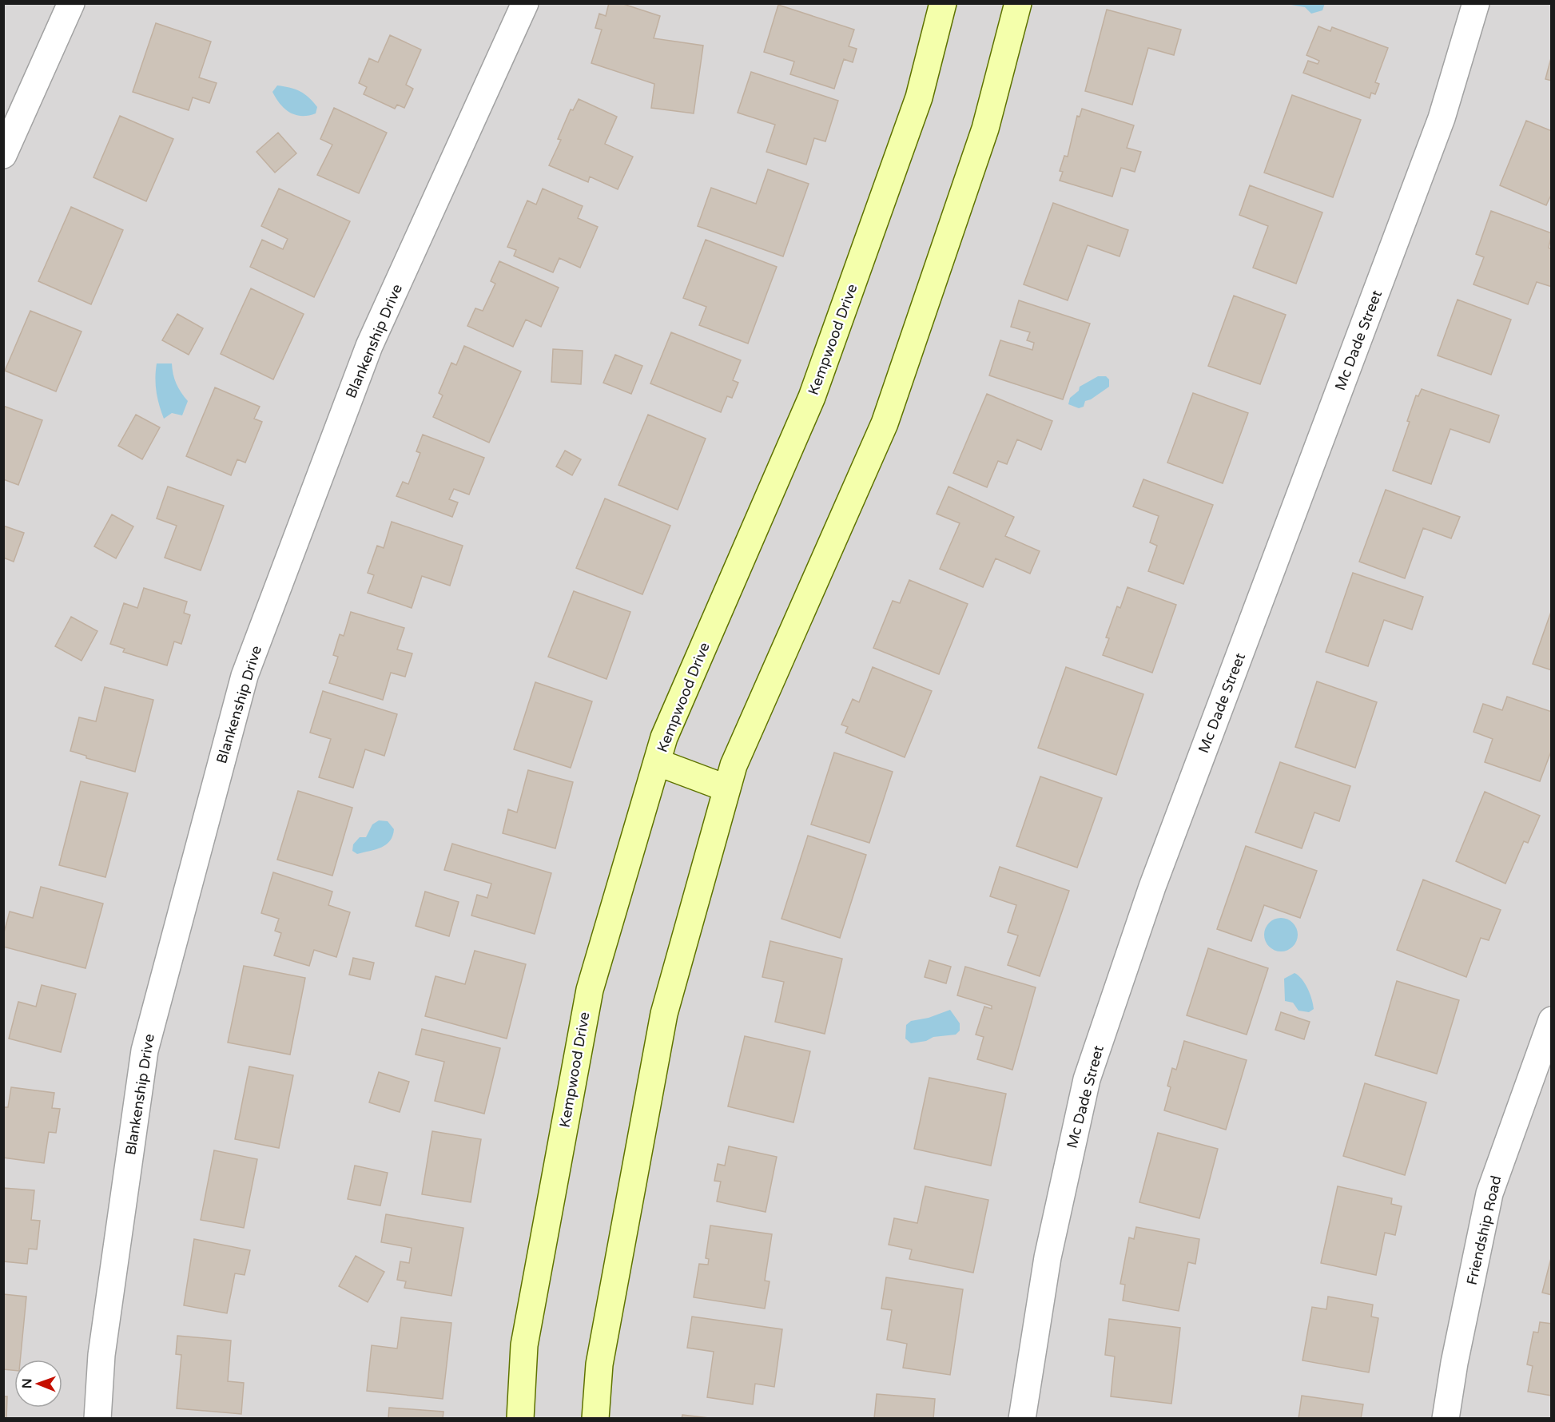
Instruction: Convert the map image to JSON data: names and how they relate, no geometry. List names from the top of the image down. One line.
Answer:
{"streets":{"main road":["Kempwood Drive"],"street":["Mc Dade Street","Blankenship Drive","Friendship Road"]},"north":"left"}
